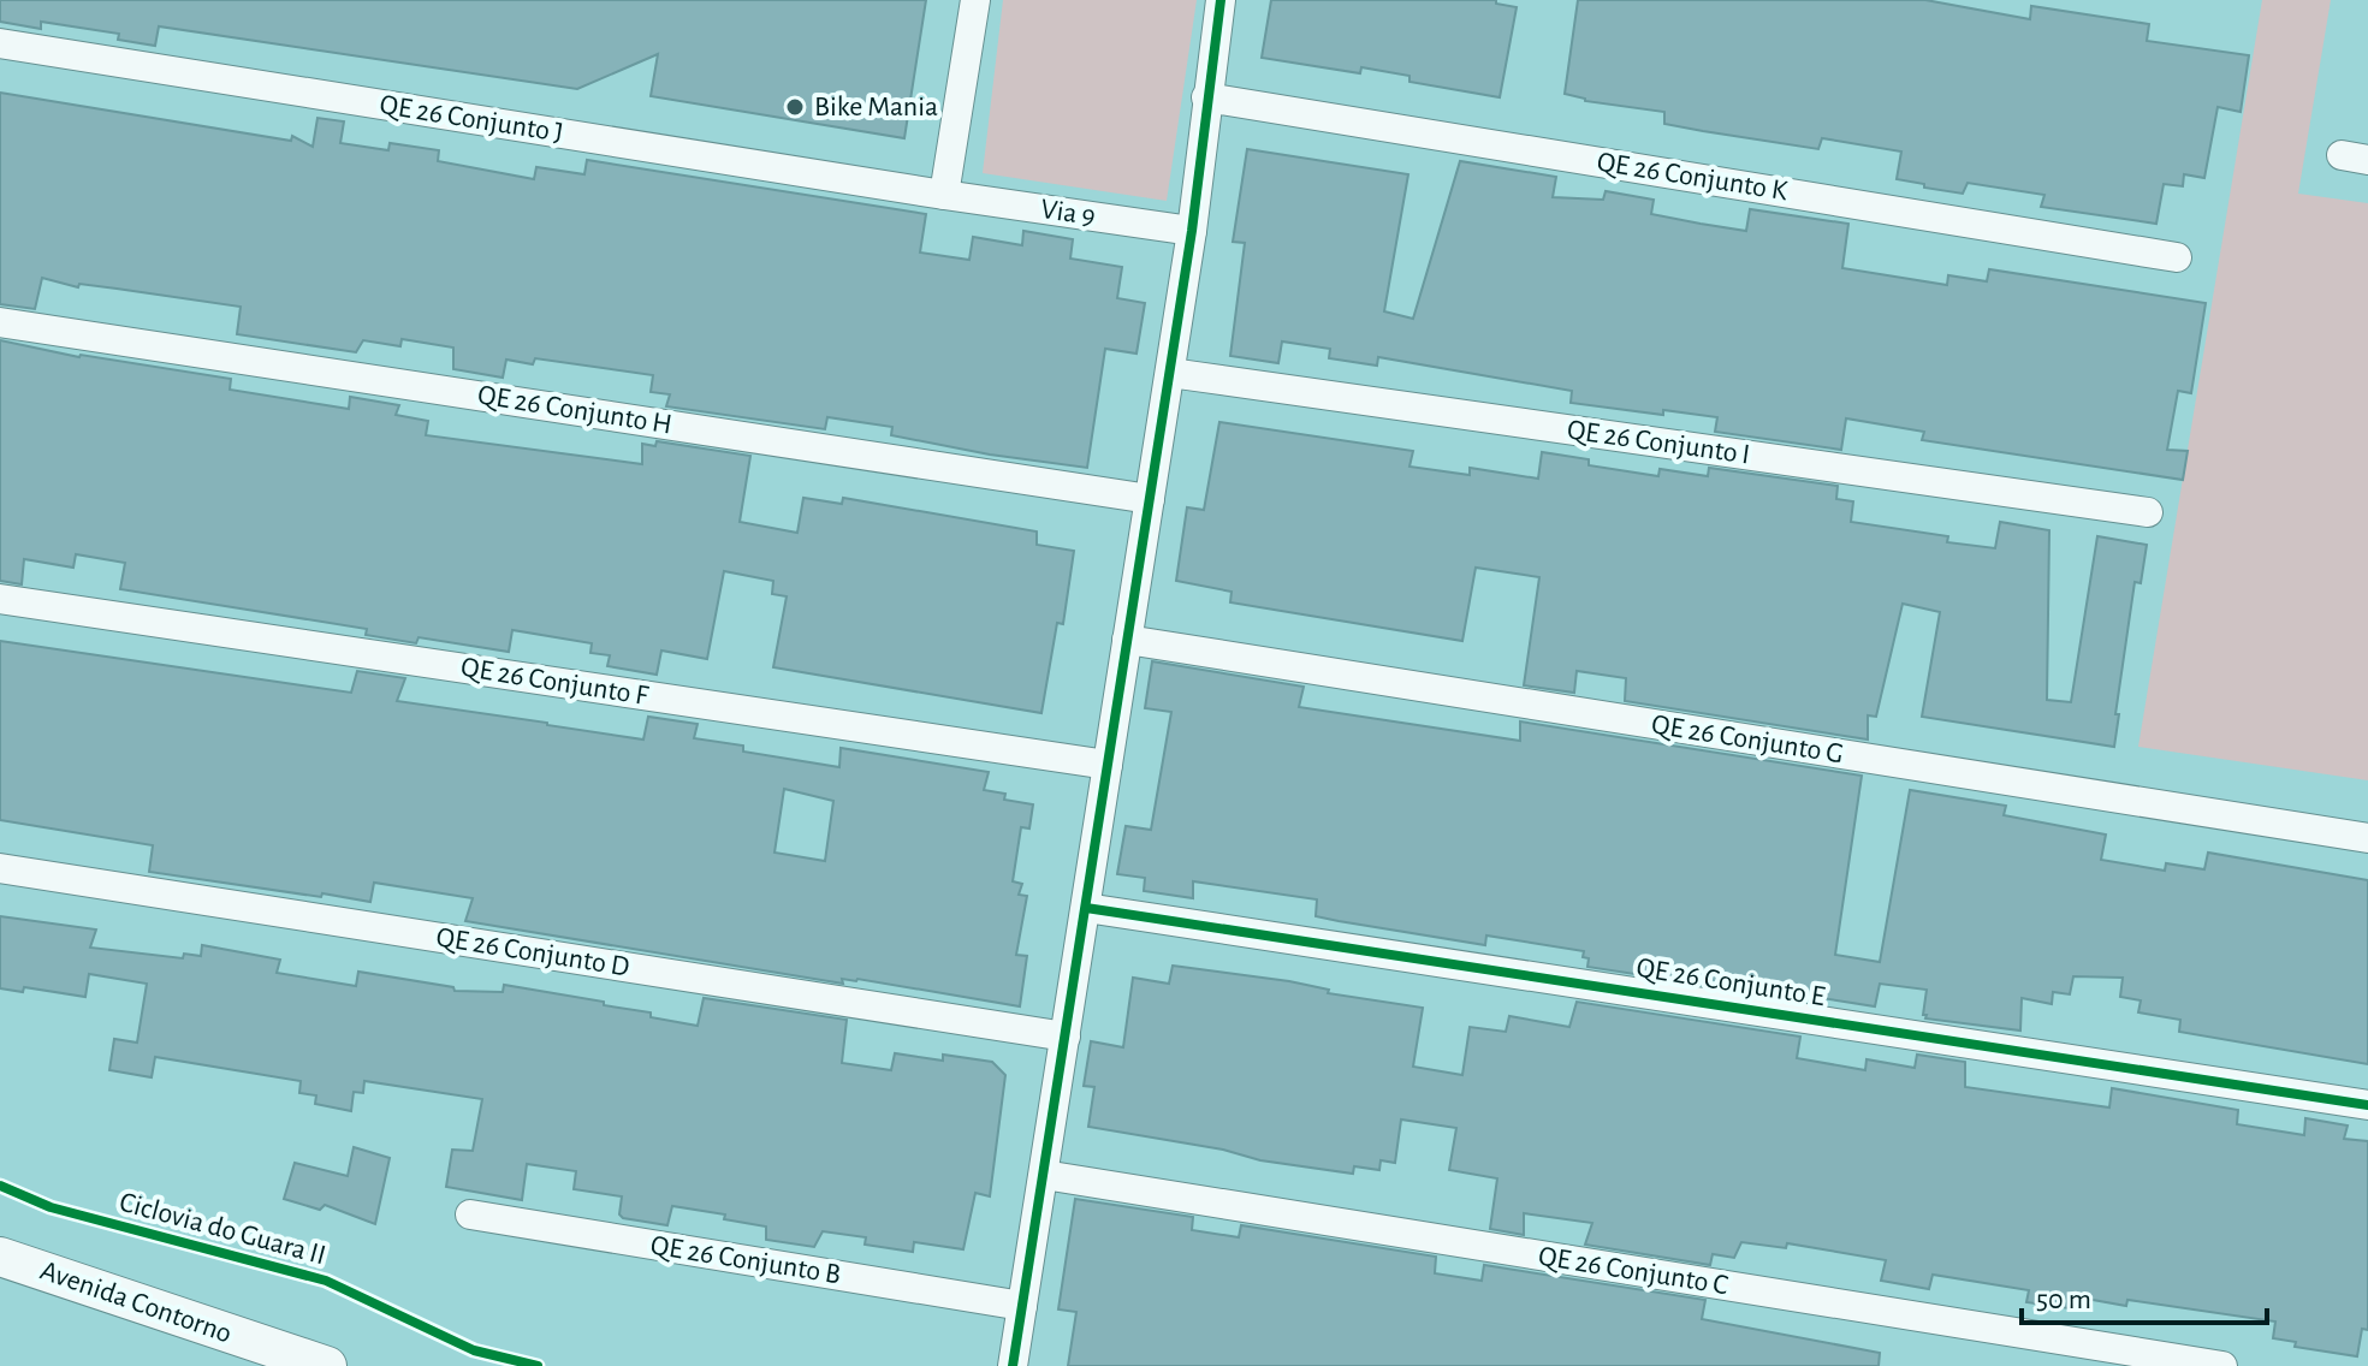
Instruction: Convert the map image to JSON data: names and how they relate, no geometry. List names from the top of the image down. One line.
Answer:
{"streets":{"main road":["Avenida Contorno"],"street":["QE 26 Conjunto J","QE 26 Conjunto K","Via 9","QE 26 Conjunto H","QE 26 Conjunto I","QE 26 Conjunto F","QE 26 Conjunto G","QE 26 Conjunto D","QE 26 Conjunto E","QE 26 Conjunto B","QE 26 Conjunto C"],"cycle path":["Ciclovia do Guara II"]},"crossings":[["QE 26 Conjunto J","Via 9"]],"places":["Bike Mania"],"scale_bar":"50 m"}
